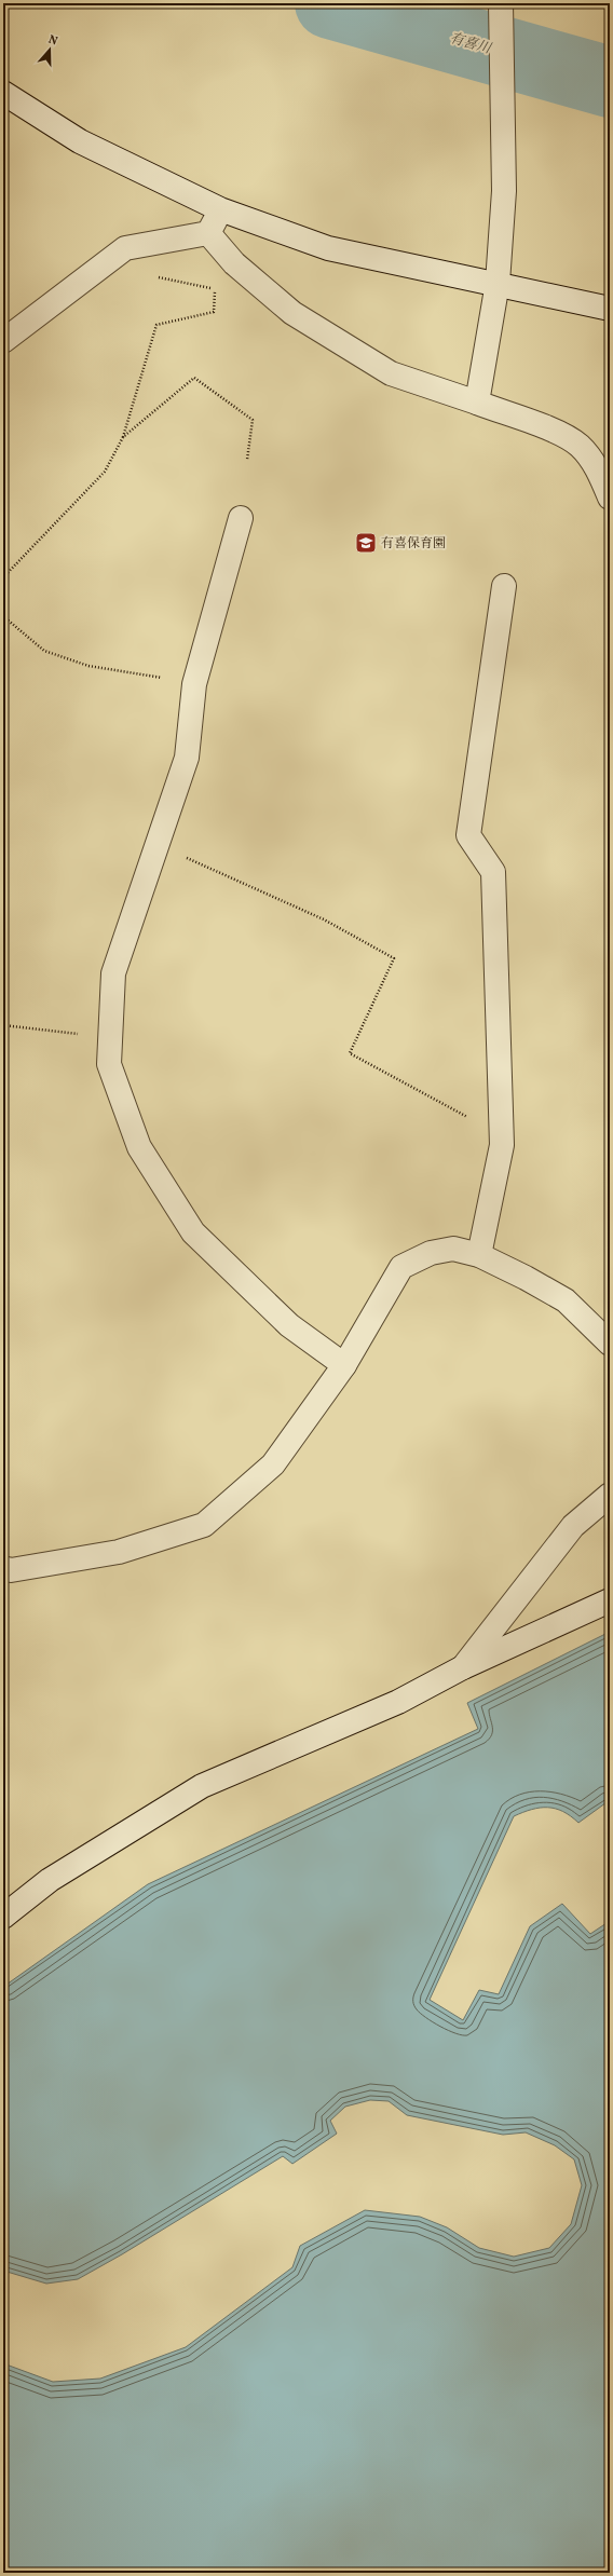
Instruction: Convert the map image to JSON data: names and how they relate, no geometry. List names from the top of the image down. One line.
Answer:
{"water":["有喜川"],"places":{"school or university":["有喜保育園"]},"north":"top"}
